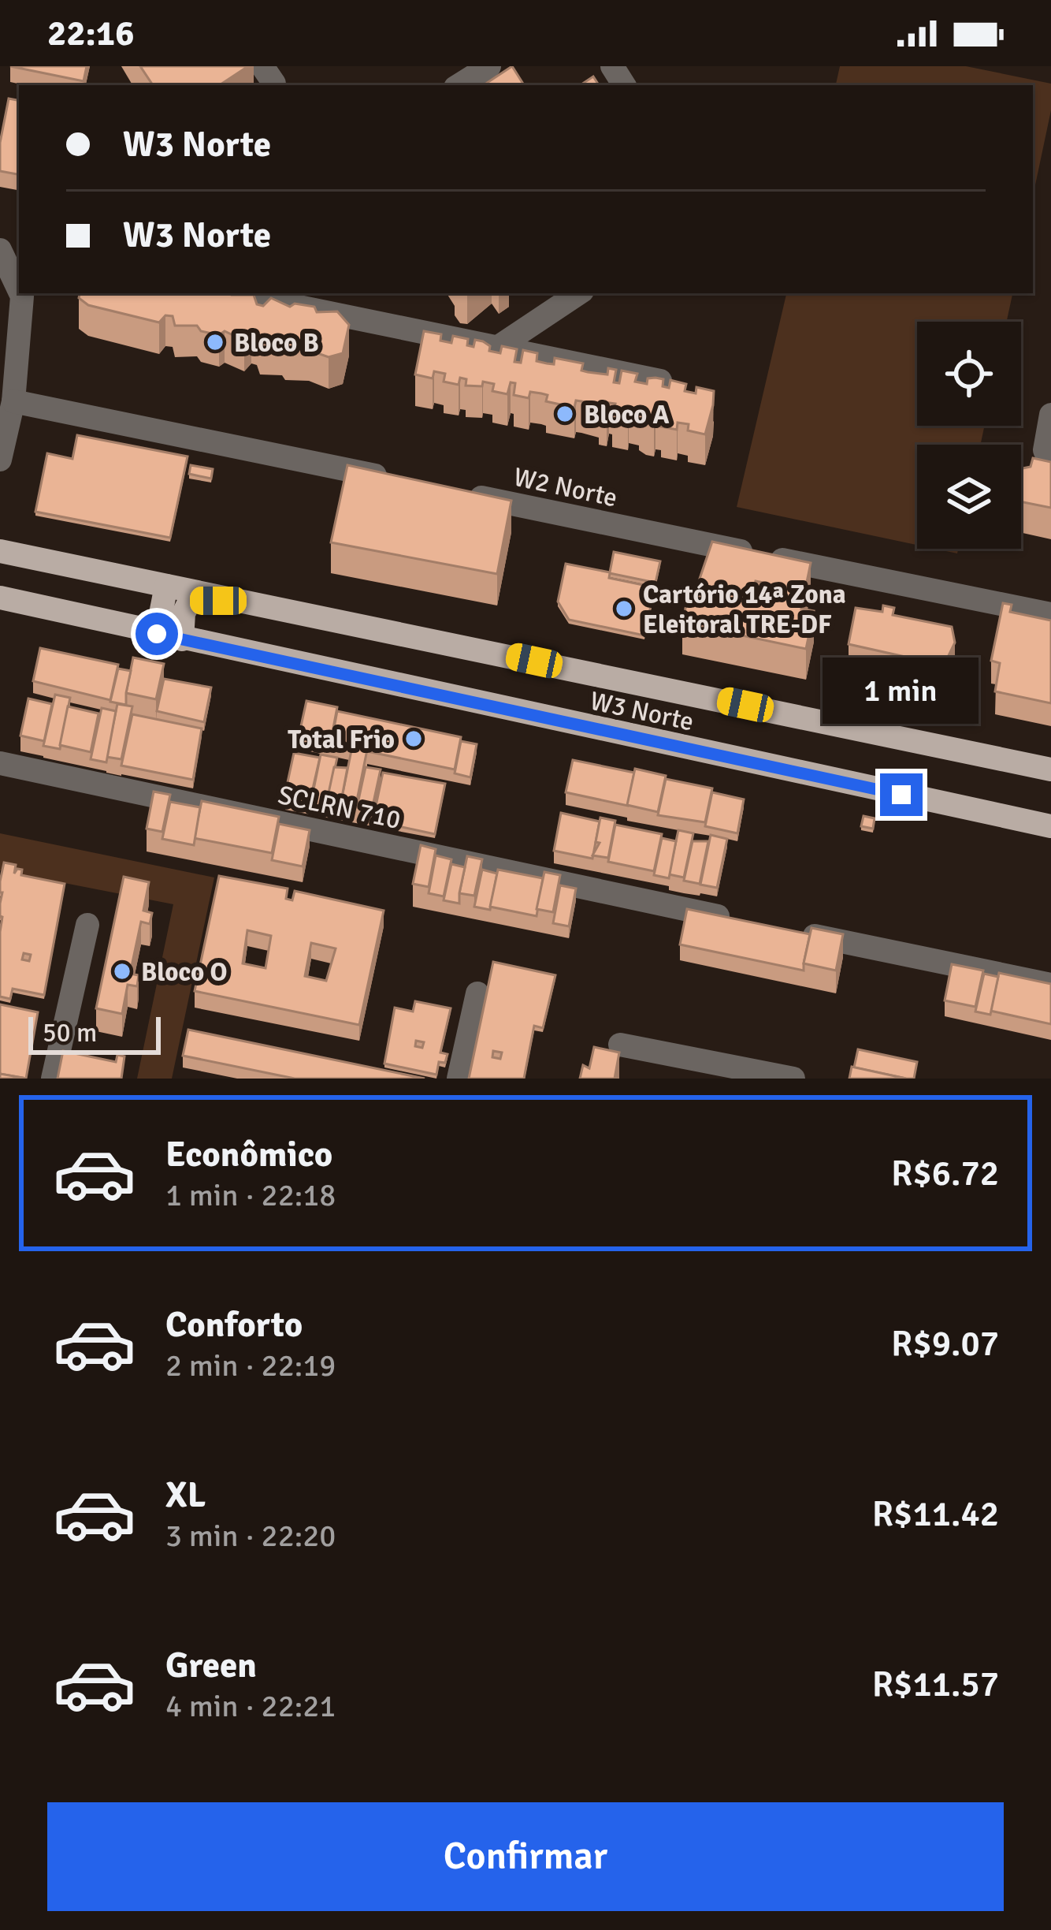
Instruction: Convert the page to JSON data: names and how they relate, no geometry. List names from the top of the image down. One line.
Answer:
{"streets":{"main road":["W3 Norte"],"street":["W2 Norte","SCLRN 710"]},"places":["Bloco B","Bloco A","Cartório 14ª Zona Eleitoral TRE-DF","Total Frio","Bloco O"],"scale_bar":"50 m","page":{"status":"22:16","banner":["W3 Norte","W3 Norte"],"bubble":"1 min","scale":"50 m","list":[{"name":"Econômico","note":"1 min · 22:18","value":"R$6.72"},{"name":"Conforto","note":"2 min · 22:19","value":"R$9.07"},{"name":"XL","note":"3 min · 22:20","value":"R$11.42"},{"name":"Green","note":"4 min · 22:21","value":"R$11.57"}],"buttons":"Confirmar"}}
